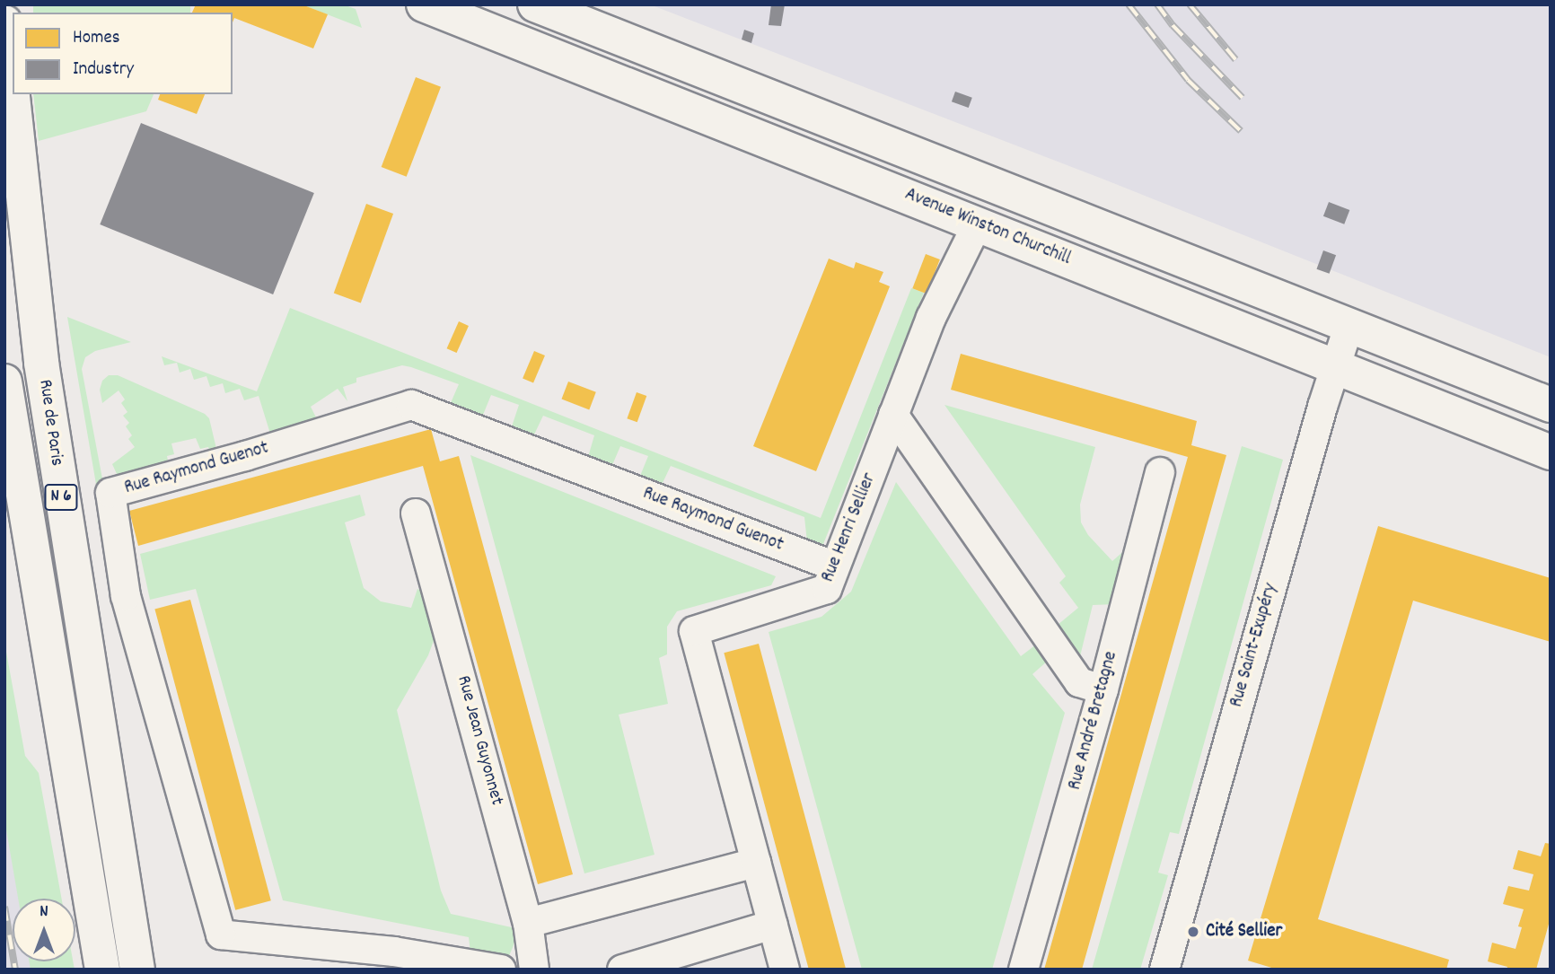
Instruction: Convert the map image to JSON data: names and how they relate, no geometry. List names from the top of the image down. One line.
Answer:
{"streets":{"main road":["Avenue Winston Churchill","Rue de Paris","N 6"],"street":["Rue Raymond Guenot","Rue Henri Sellier","Rue Saint-Exupéry","Rue André Bretagne","Rue Jean Guyonnet"]},"crossings":[["Avenue Winston Churchill","Rue Henri Sellier"],["Avenue Winston Churchill","Rue Saint-Exupéry"],["Rue Raymond Guenot","Rue Henri Sellier"]],"places":["Cité Sellier"],"legend":["Homes","Industry"],"north":"top"}
